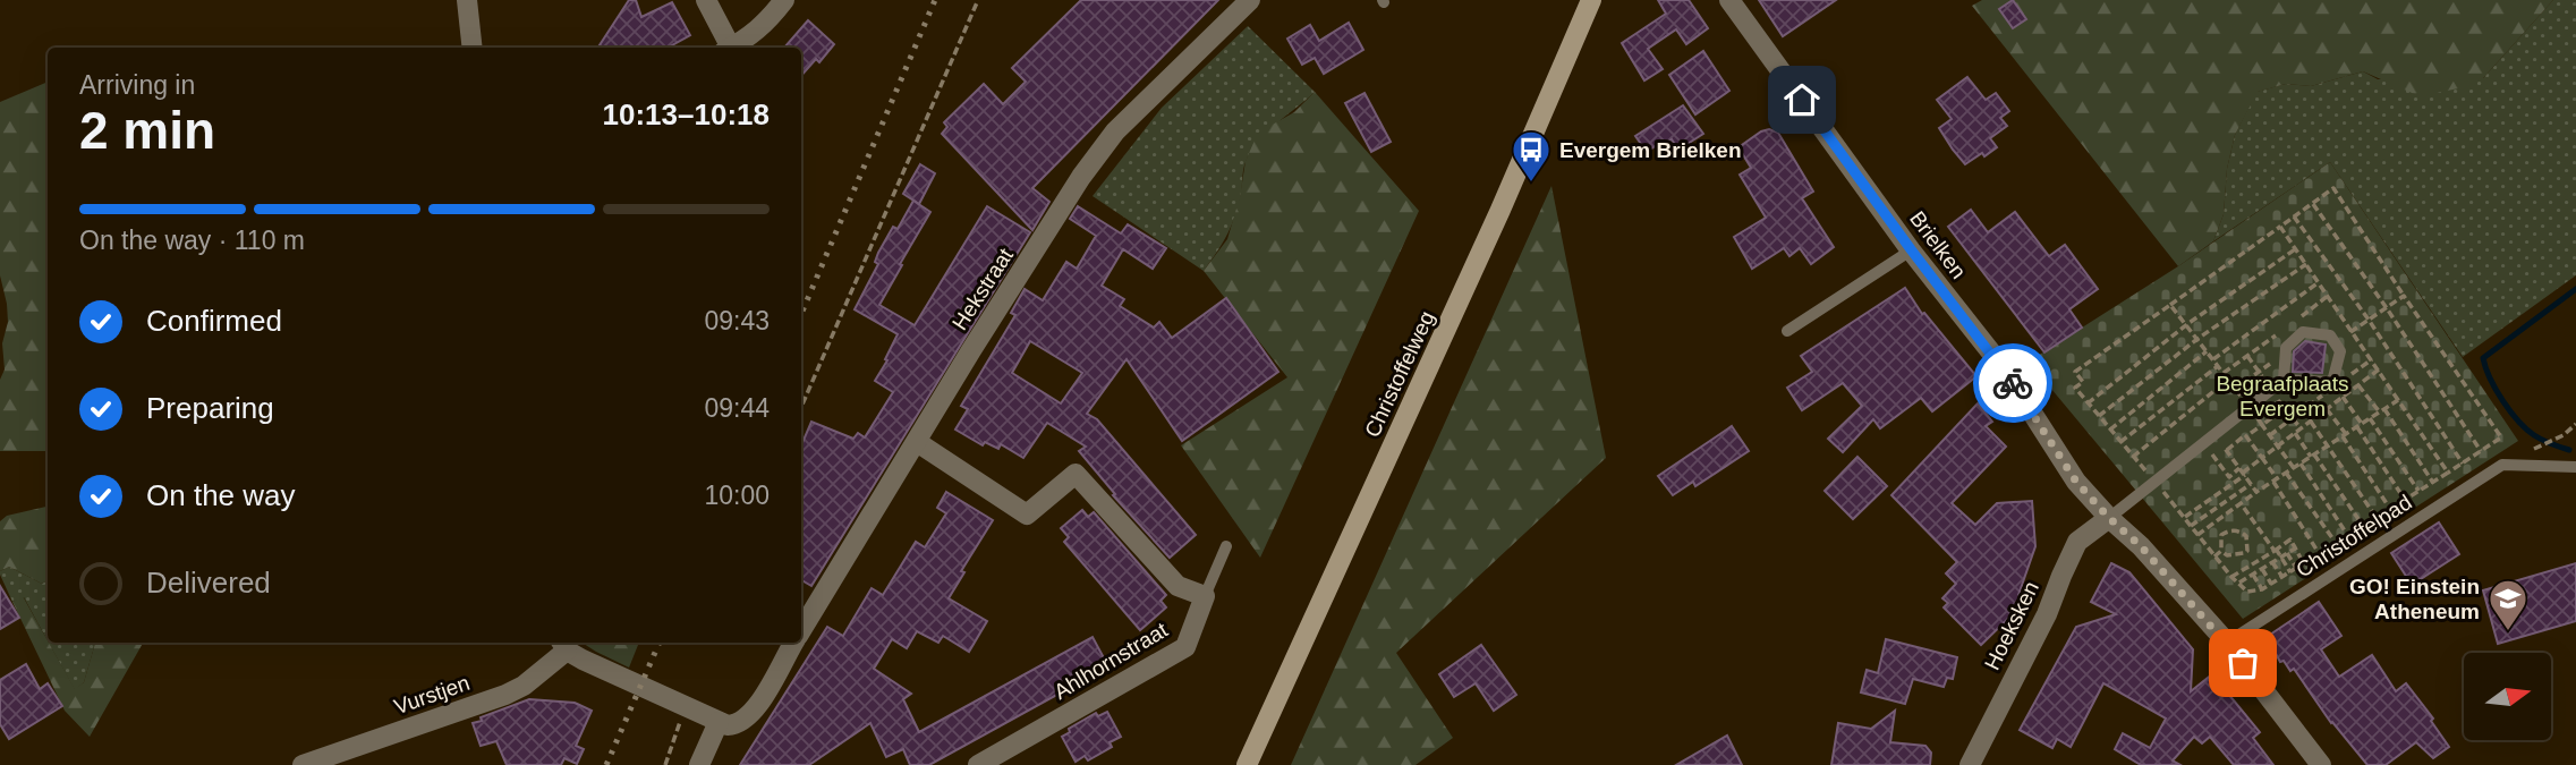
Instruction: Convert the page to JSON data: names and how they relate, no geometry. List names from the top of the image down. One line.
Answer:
{"streets":{"main road":["Christoffelweg"],"street":["Brielken","Hekstraat","Hoeksken","Ahlhornstraat","Vurstjen"],"lane":["Christoffelpad"]},"crossings":[["Brielken","Christoffelpad"],["Brielken","Hoeksken"]],"parks":["Begraafplaats Evergem"],"places":{"bus stop":["Evergem Brielken"],"school or university":["GO! Einstein Atheneum"]},"north":"right","page":{"heading":["2 min","Arriving in","10:13–10:18"],"bar":"On the way · 110 m","list":[["Confirmed","09:43"],["Preparing","09:44"],["On the way","10:00"],"Delivered"]}}
